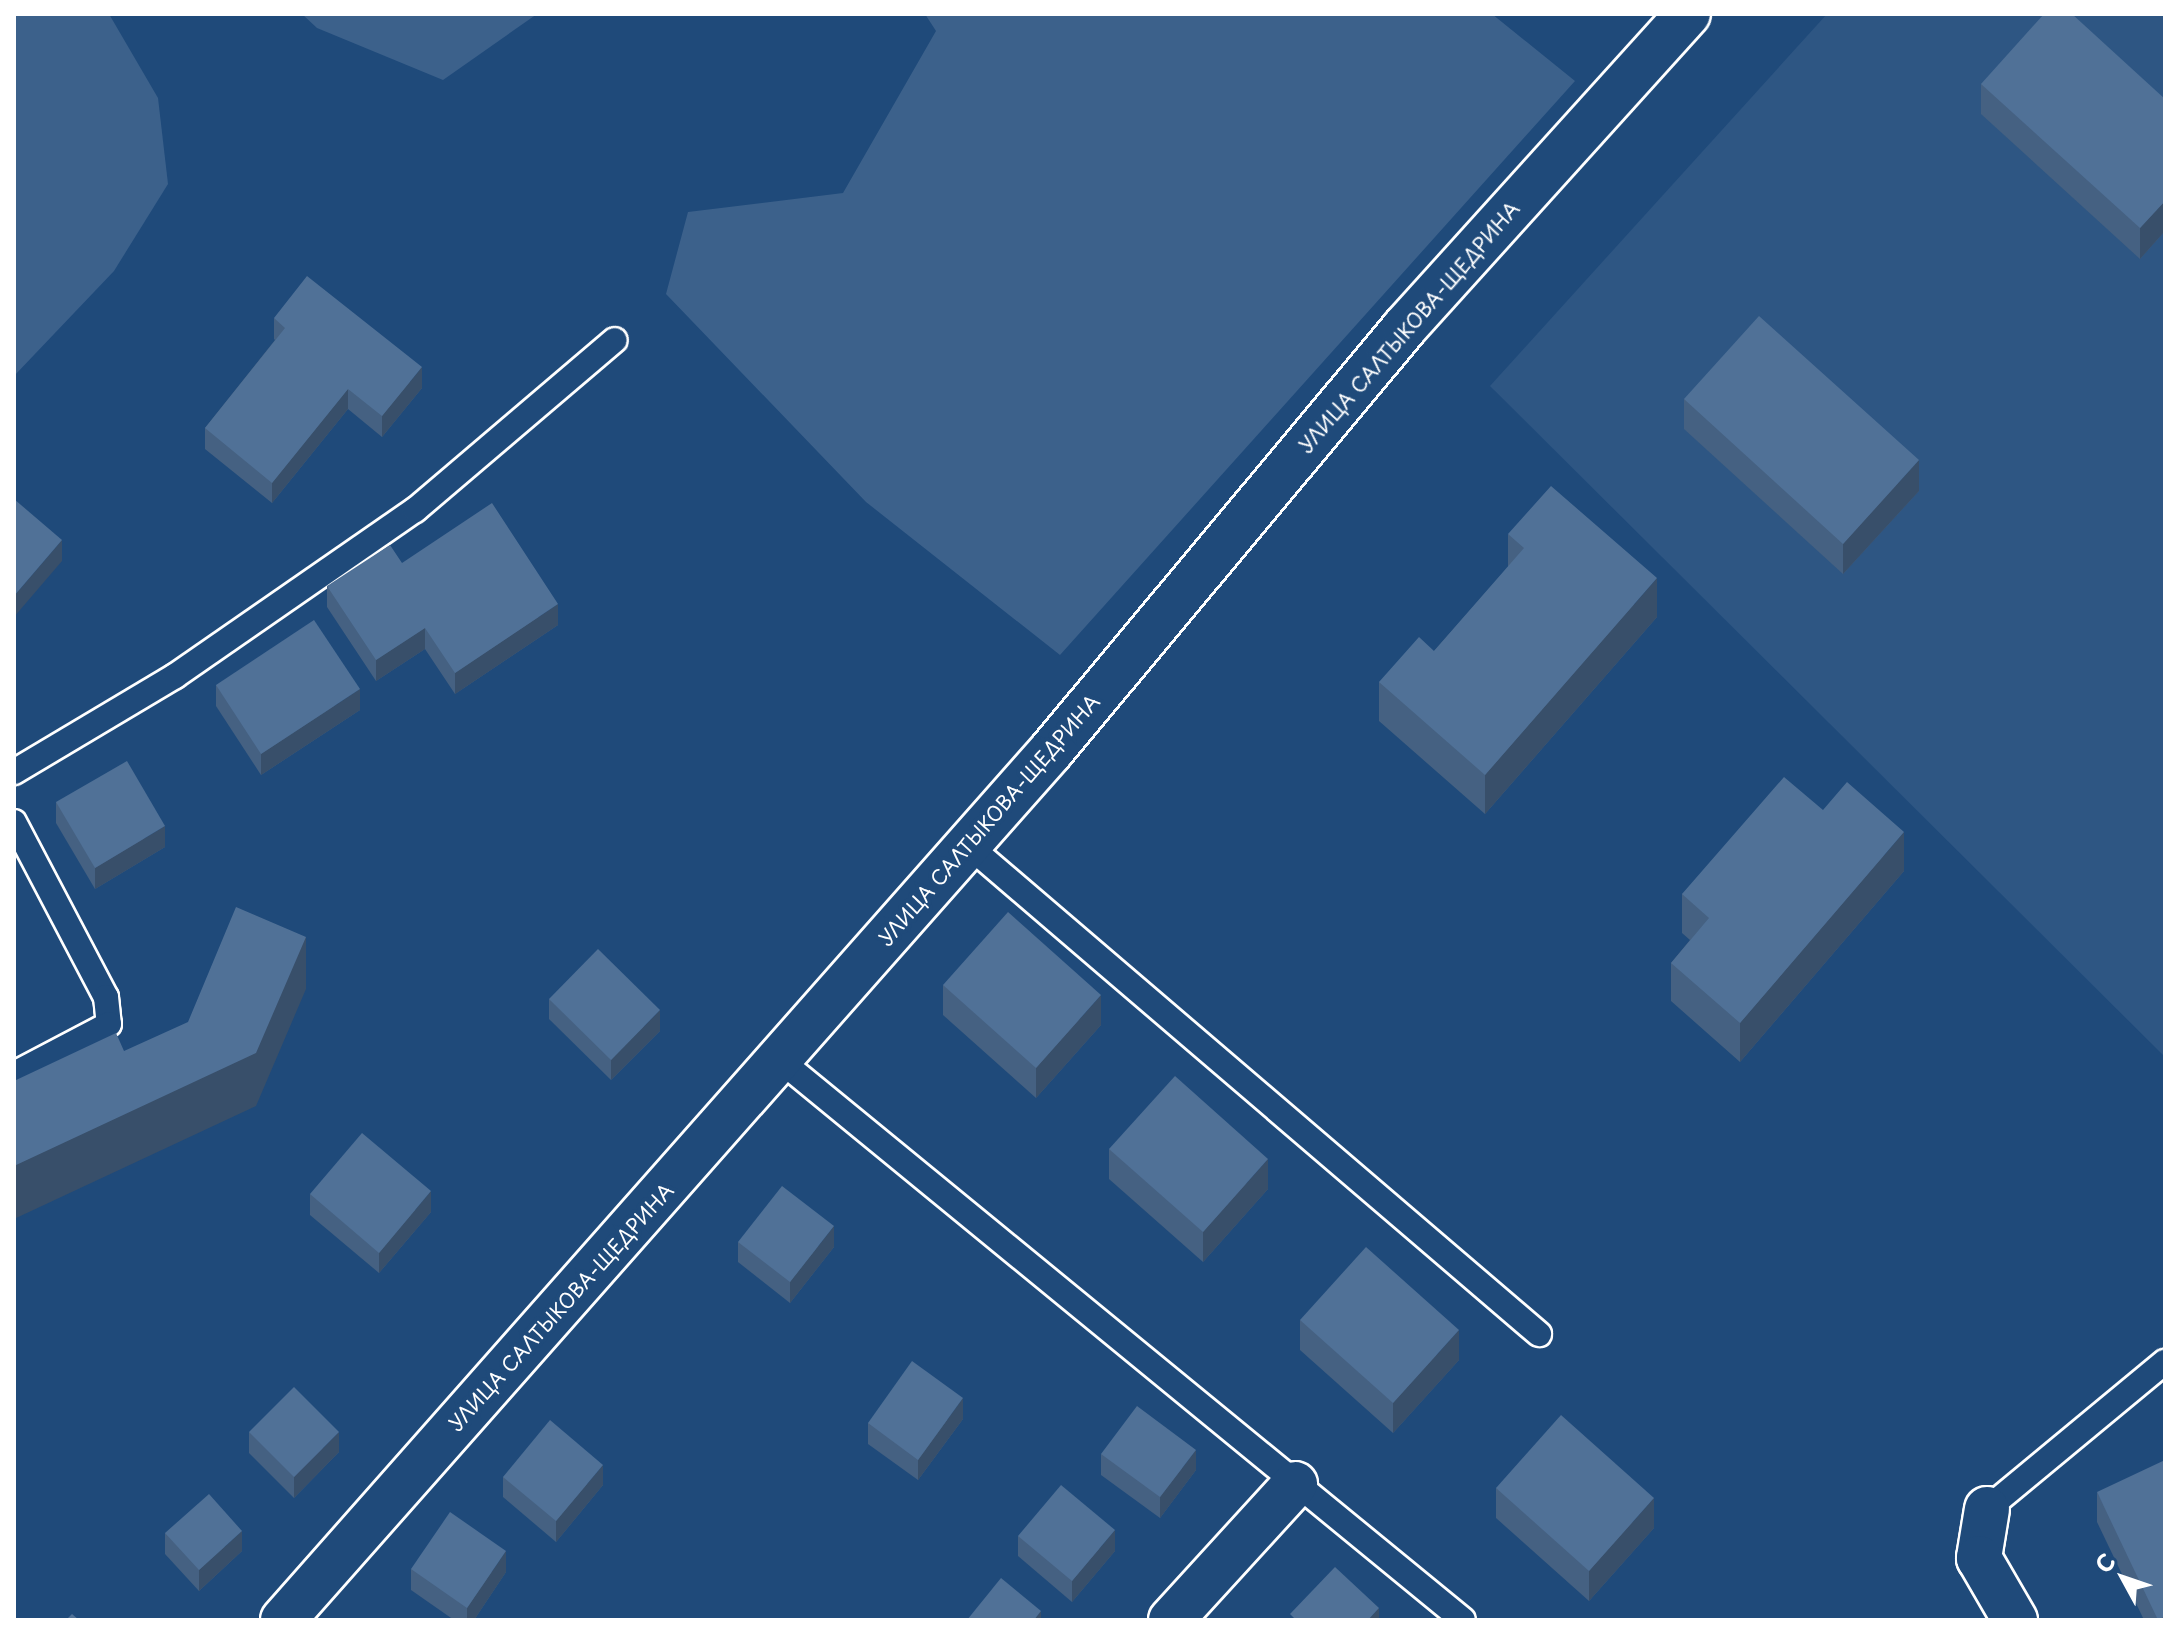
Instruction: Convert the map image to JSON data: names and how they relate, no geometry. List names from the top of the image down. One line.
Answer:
{"streets":{"street":["УЛИЦА САЛТЫКОВА-ЩЕДРИНА"]},"north":"top left"}
